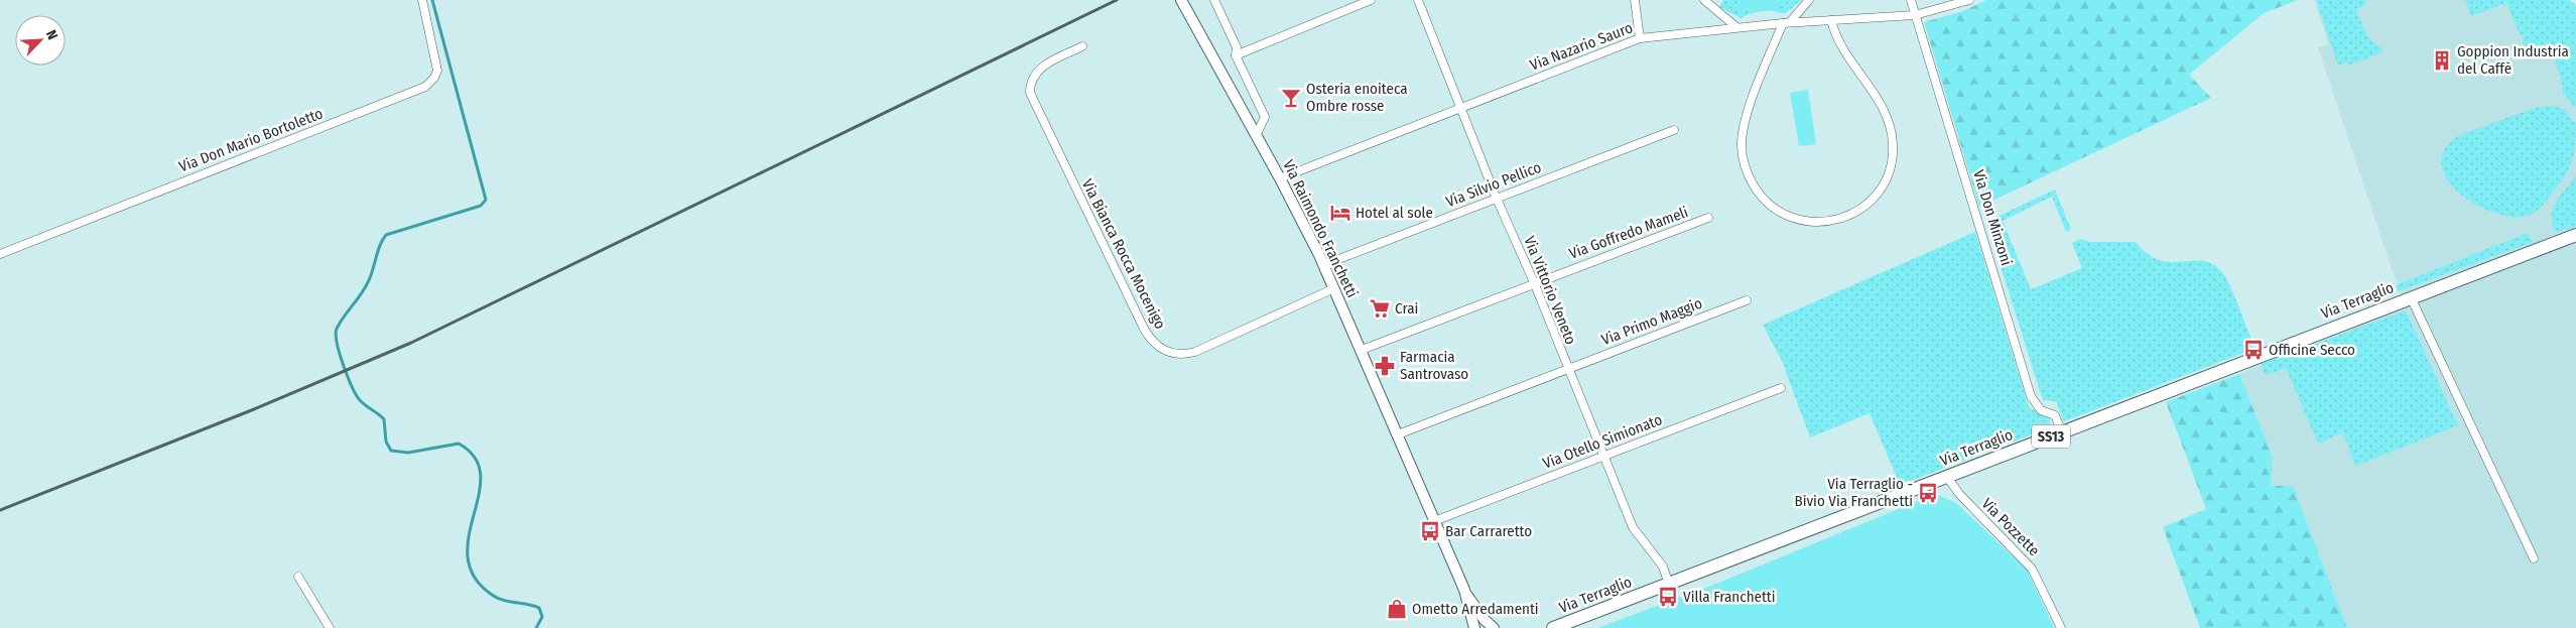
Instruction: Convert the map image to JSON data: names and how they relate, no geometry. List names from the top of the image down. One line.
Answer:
{"streets":{"main road":["Via Terraglio","SS13"],"street":["Via Nazario Sauro","Via Don Mario Bortoletto","Via Silvio Pellico","Via Don Minzoni","Via Raimondo Franchetti","Via Goffredo Mameli","Via Bianca Rocca Mocenigo","Via Vittorio Veneto","Via Primo Maggio","Via Otello Simionato","Via Pozzette"]},"crossings":[["Via Nazario Sauro","Via Don Minzoni"],["Via Nazario Sauro","Via Raimondo Franchetti"],["Via Nazario Sauro","Via Vittorio Veneto"],["Via Silvio Pellico","Via Raimondo Franchetti"],["Via Silvio Pellico","Via Vittorio Veneto"],["Via Don Minzoni","Via Terraglio"],["Via Raimondo Franchetti","Via Goffredo Mameli"],["Via Raimondo Franchetti","Via Bianca Rocca Mocenigo"],["Via Raimondo Franchetti","Via Primo Maggio"],["Via Raimondo Franchetti","Via Otello Simionato"],["Via Goffredo Mameli","Via Vittorio Veneto"],["Via Vittorio Veneto","Via Terraglio"],["Via Vittorio Veneto","Via Primo Maggio"],["Via Vittorio Veneto","Via Otello Simionato"],["Via Terraglio","Via Pozzette"]],"places":{"building":["Goppion Industria del Caffè"],"bar":["Osteria enoiteca Ombre rosse"],"hotel":["Hotel al sole"],"supermarket":["Crai"],"bus stop":["Officine Secco","Via Terraglio - Bivio Via Franchetti","Bar Carraretto","Villa Franchetti"],"pharmacy":["Farmacia Santrovaso"],"shop":["Ometto Arredamenti"]},"north":"top right"}
